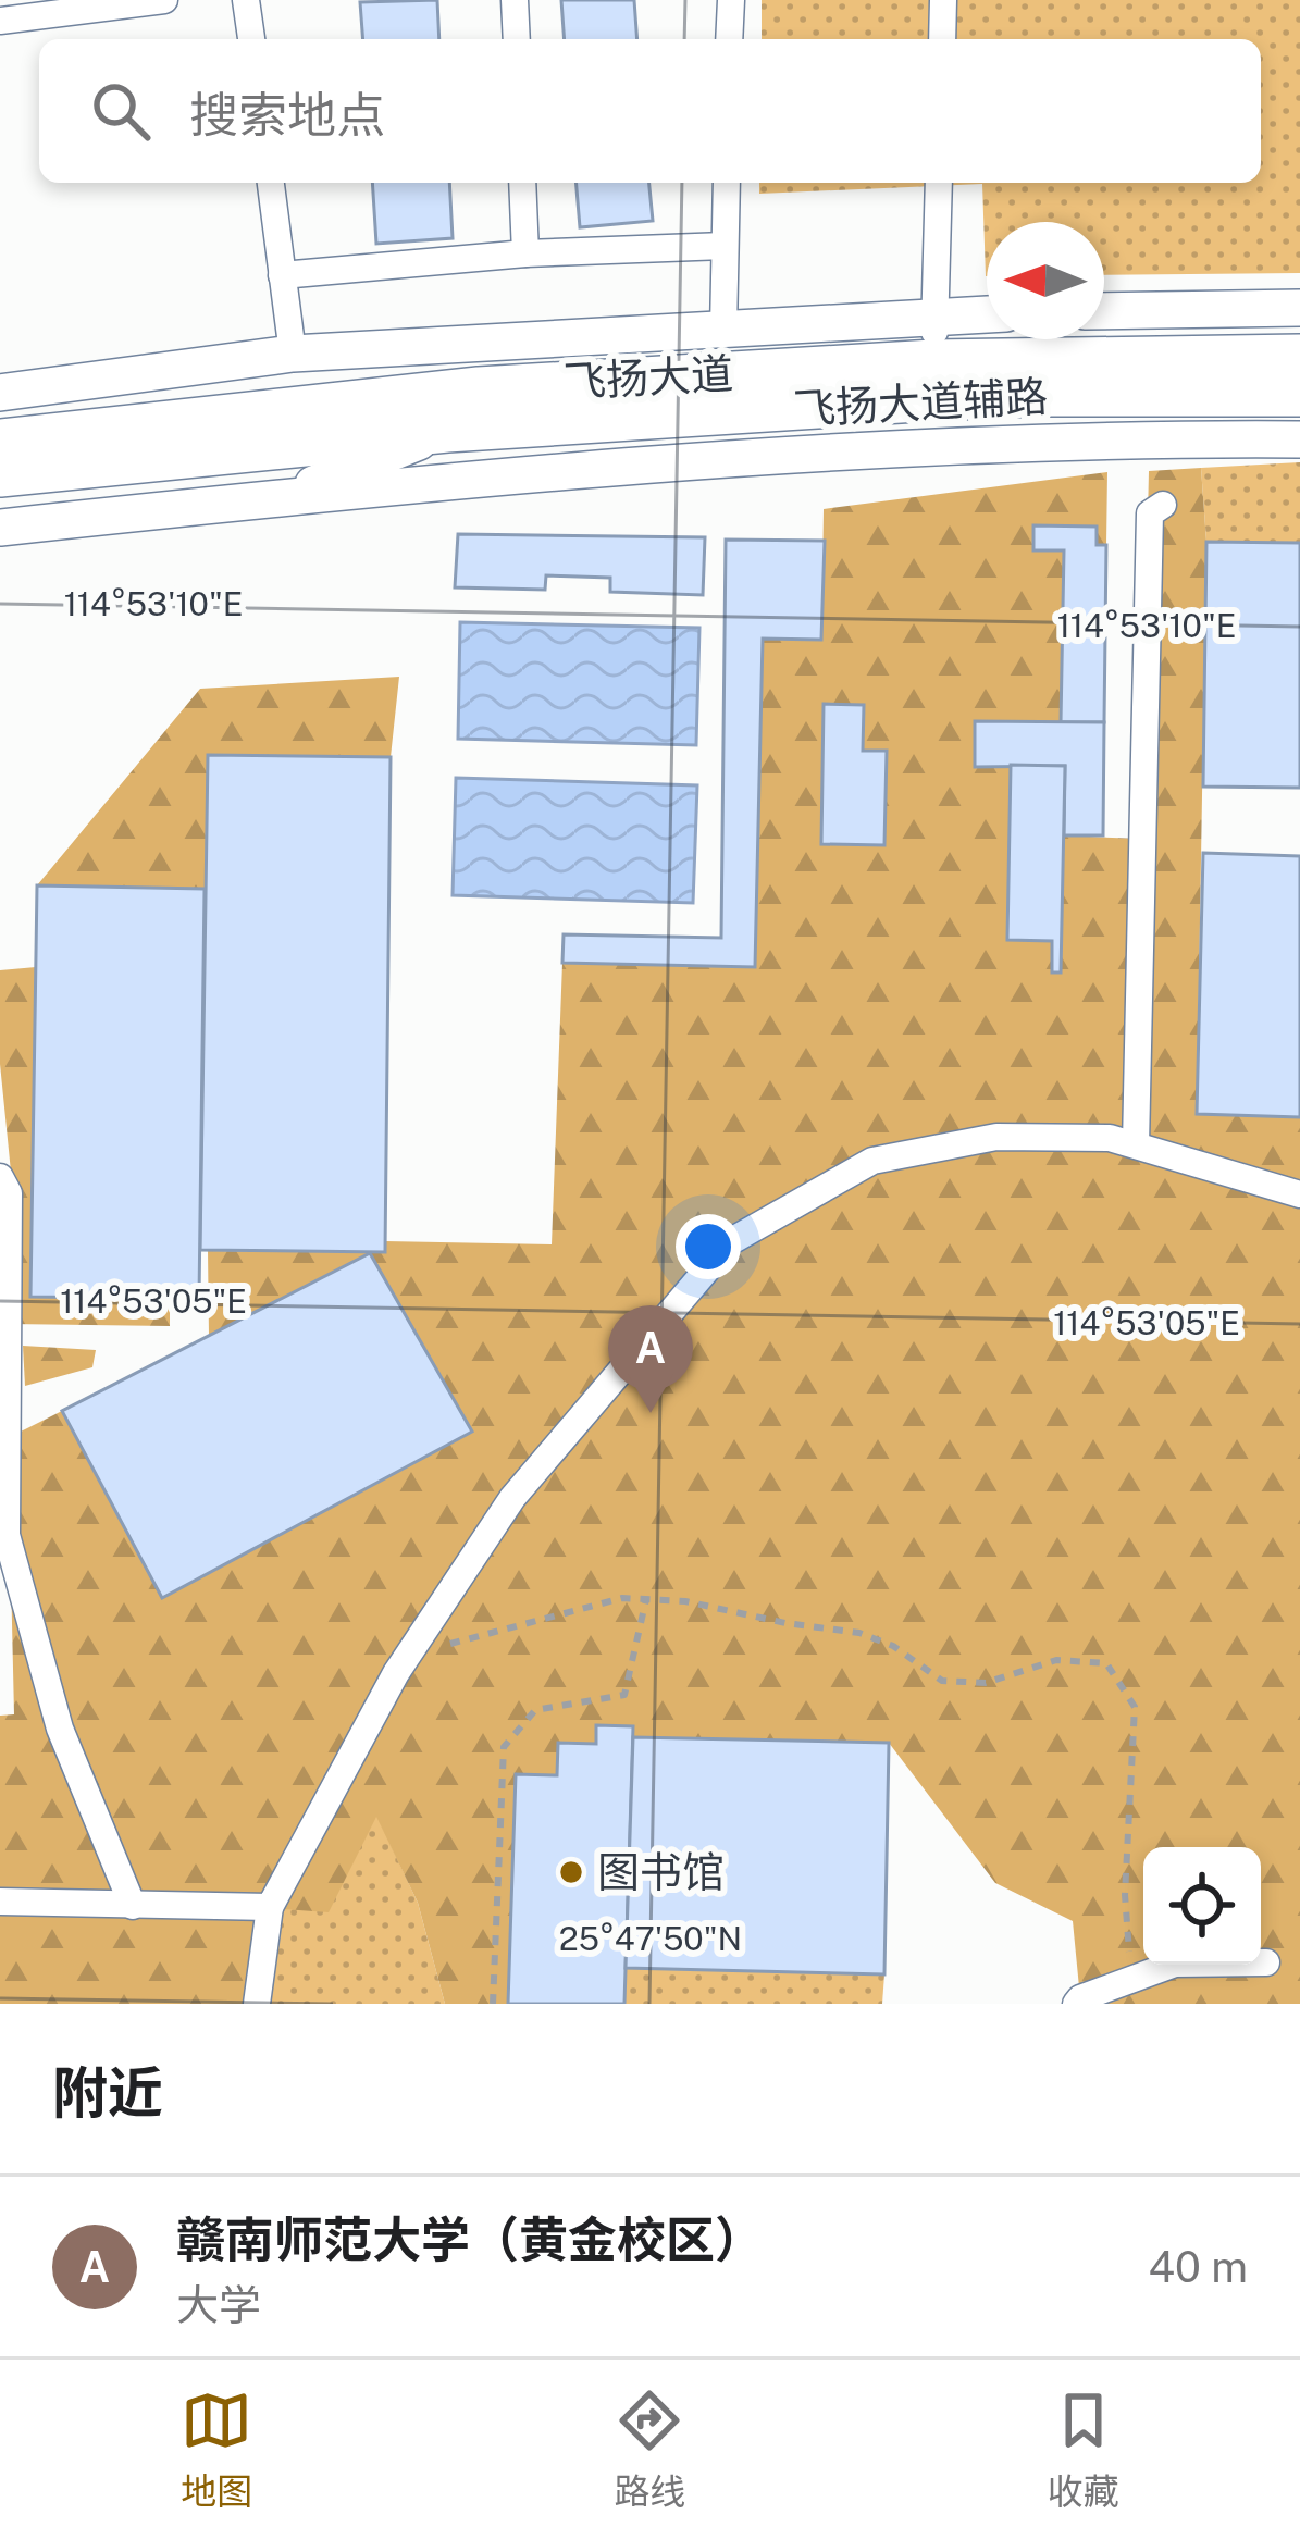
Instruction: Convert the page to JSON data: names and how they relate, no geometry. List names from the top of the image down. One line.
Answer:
{"streets":{"main road":["飞扬大道"],"street":["飞扬大道辅路"]},"places":["图书馆"],"north":"left","page":{"search":"搜索地点","pins":"A","heading":"附近","list":[{"mark":"A","name":"赣南师范大学（黄金校区）","note":"大学","value":"40 m"}],"nav":["地图","路线","收藏"]},"coordinates":["114°53'10\"E","114°53'05\"E","25°47'50\"N"]}
